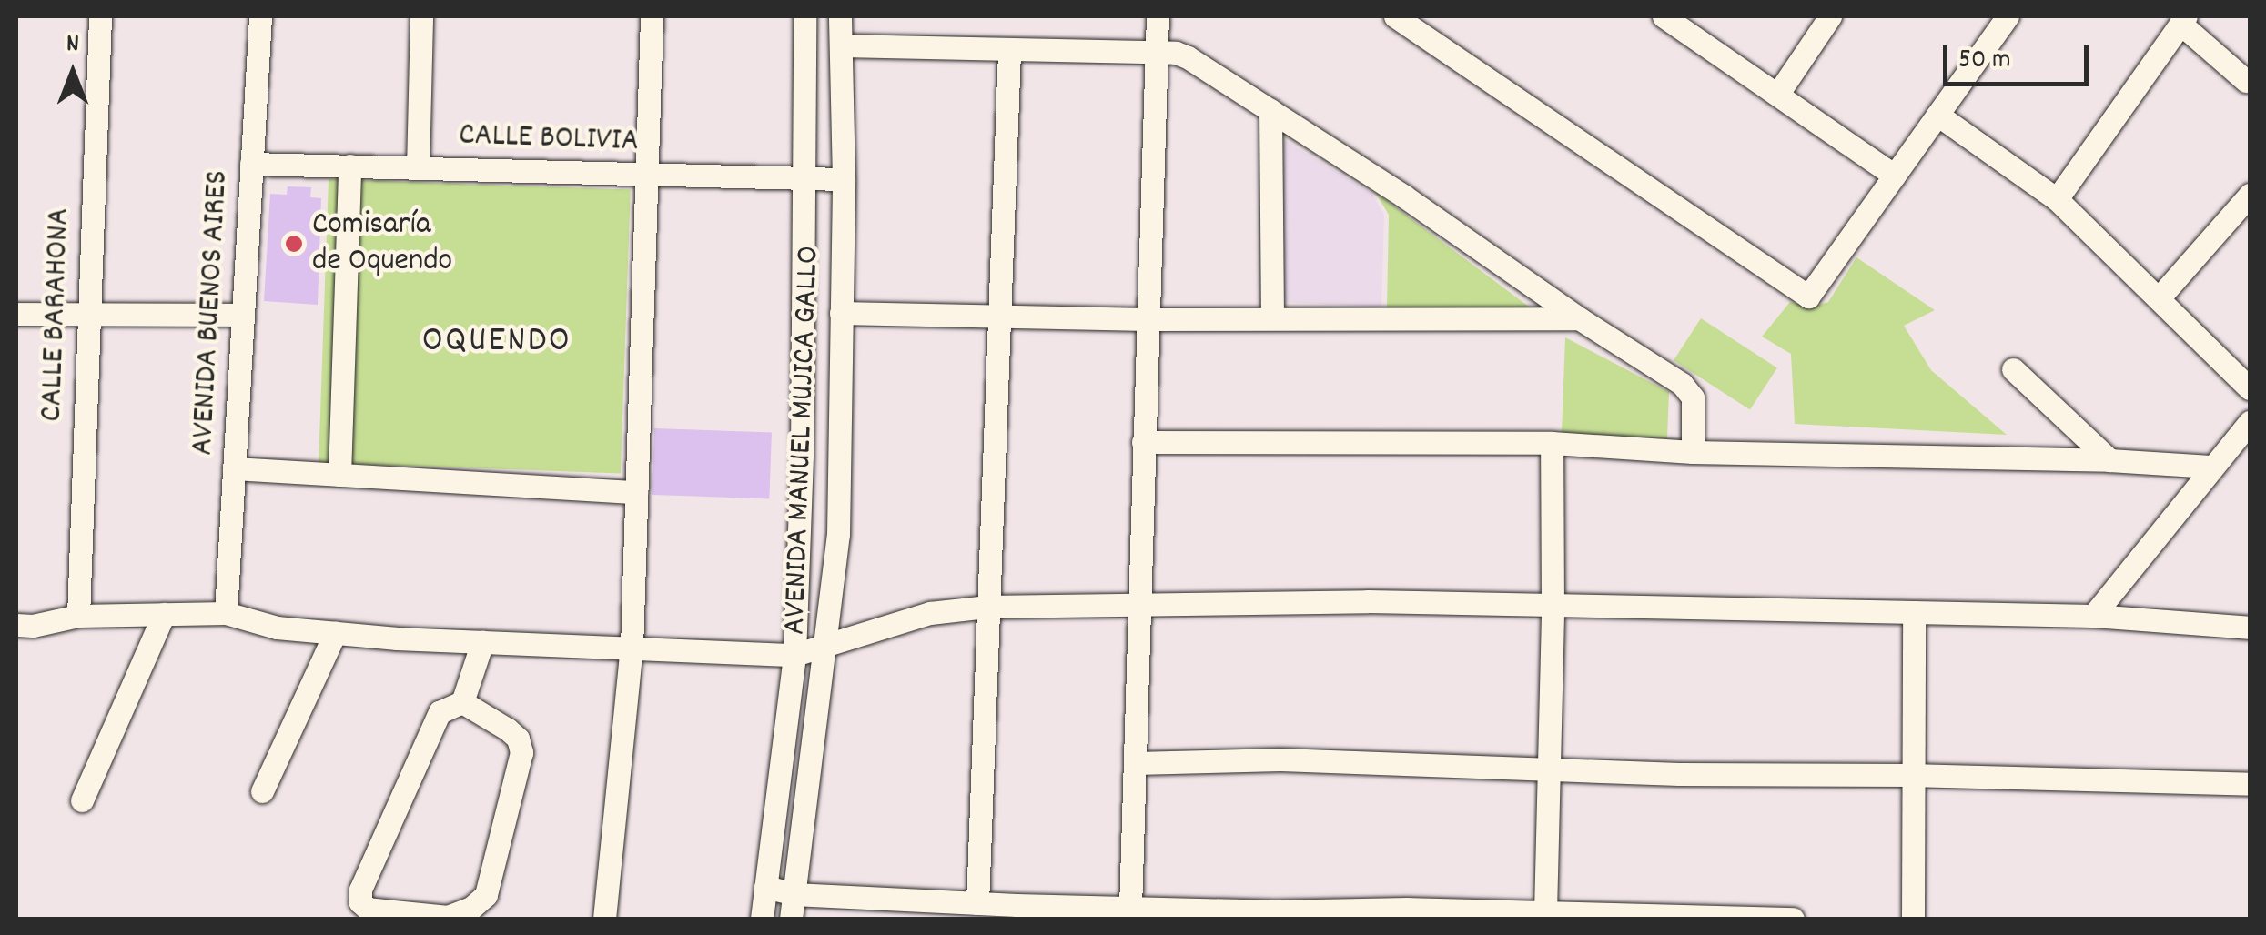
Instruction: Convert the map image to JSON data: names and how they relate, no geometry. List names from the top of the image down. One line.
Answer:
{"streets":{"street":["CALLE BOLIVIA","AVENIDA BUENOS AIRES","CALLE BARAHONA","AVENIDA MANUEL MUJICA GALLO"]},"crossings":[["CALLE BOLIVIA","AVENIDA BUENOS AIRES"],["CALLE BOLIVIA","AVENIDA MANUEL MUJICA GALLO"]],"districts":["OQUENDO"],"places":["Comisaría de Oquendo"],"scale_bar":"50 m","north":"top"}
